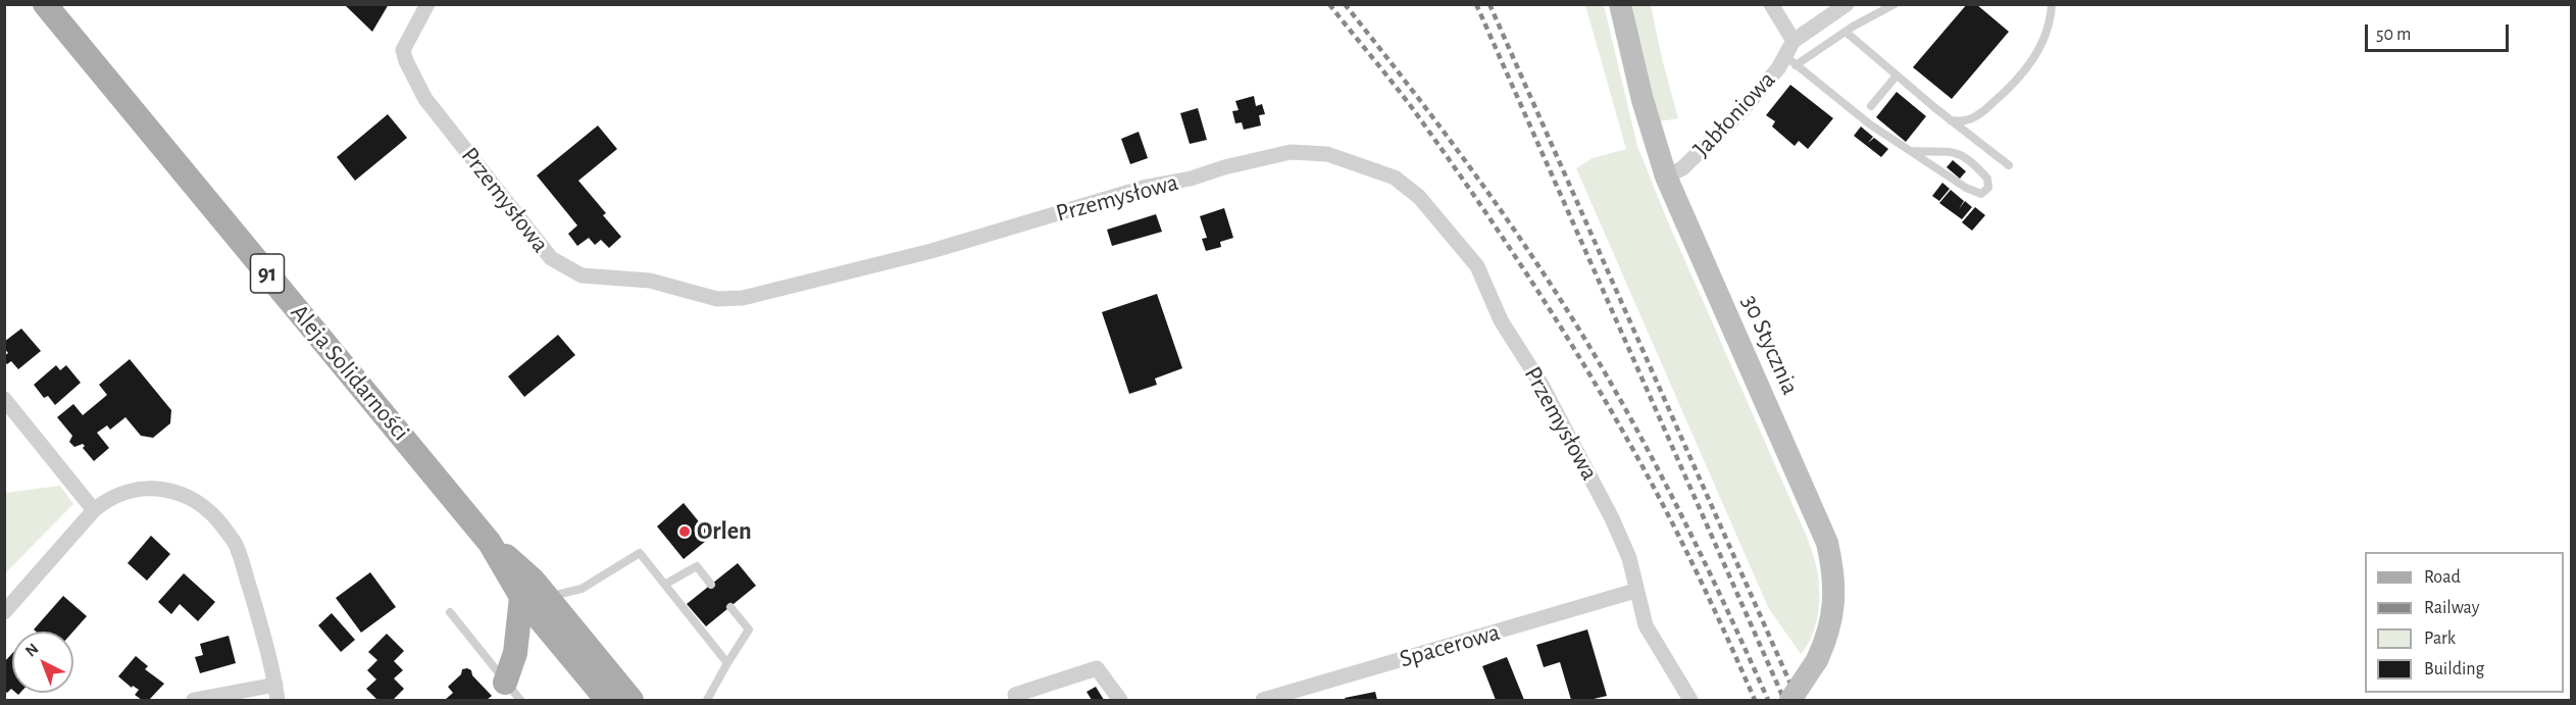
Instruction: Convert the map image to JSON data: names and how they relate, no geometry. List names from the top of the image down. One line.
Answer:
{"streets":{"main road":["91","Aleja Solidarności"],"street":["Jabłoniowa","Przemysłowa","30 Stycznia","Spacerowa"]},"crossings":[["Jabłoniowa","30 Stycznia"],["Przemysłowa","Spacerowa"]],"places":["Orlen"],"legend":["Road","Railway","Park","Building"],"scale_bar":"50 m","north":"top left"}
